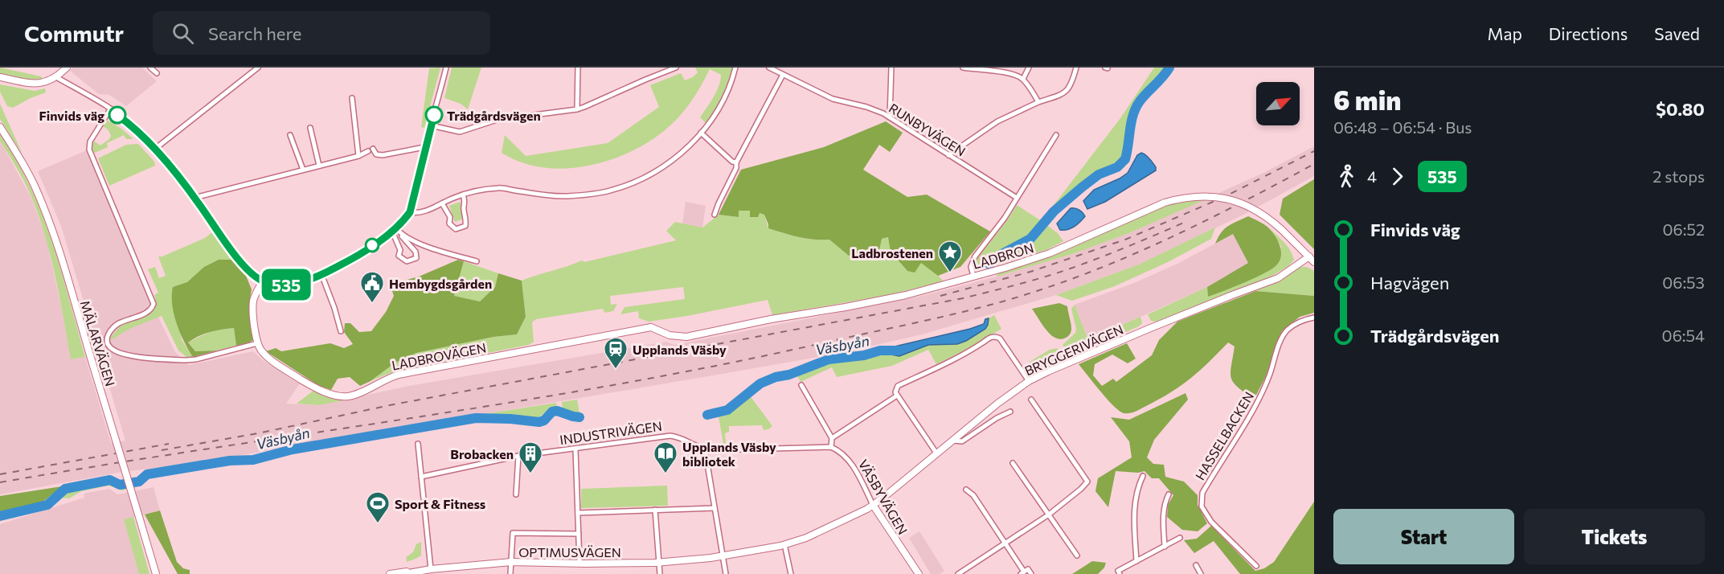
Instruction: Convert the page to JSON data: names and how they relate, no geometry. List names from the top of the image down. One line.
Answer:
{"streets":{"street":["RUNBYVÄGEN","LADBRON","MÄLARVÄGEN","BRYGGERIVÄGEN","LADBROVÄGEN","INDUSTRIVÄGEN","HASSELBACKEN","VÄSBYVÄGEN","OPTIMUSVÄGEN"]},"crossings":[["LADBRON","BRYGGERIVÄGEN"],["LADBRON","LADBROVÄGEN"],["BRYGGERIVÄGEN","VÄSBYVÄGEN"],["BRYGGERIVÄGEN","OPTIMUSVÄGEN"],["INDUSTRIVÄGEN","VÄSBYVÄGEN"]],"water":["Väsbyån"],"places":{"other":["Finvids väg","Trädgårdsvägen"],"place":["Ladbrostenen"],"public building":["Hembygdsgården"],"station":["Upplands Väsby"],"building":["Brobacken"],"library":["Upplands Väsby bibliotek"],"sports":["Sport & Fitness"]},"lines":["bus line 535"],"north":"top right","page":{"header":"Commutr","search":"Search here","nav":["Map","Directions","Saved"],"on_map":"535","heading":["6 min","06:48 – 06:54 · Bus","$0.80"],"legs":["4","535","2 stops"],"list":[{"name":"Finvids väg","value":"06:52"},{"name":"Hagvägen","value":"06:53"},{"name":"Trädgårdsvägen","value":"06:54"}],"buttons":["Start","Tickets"]}}
